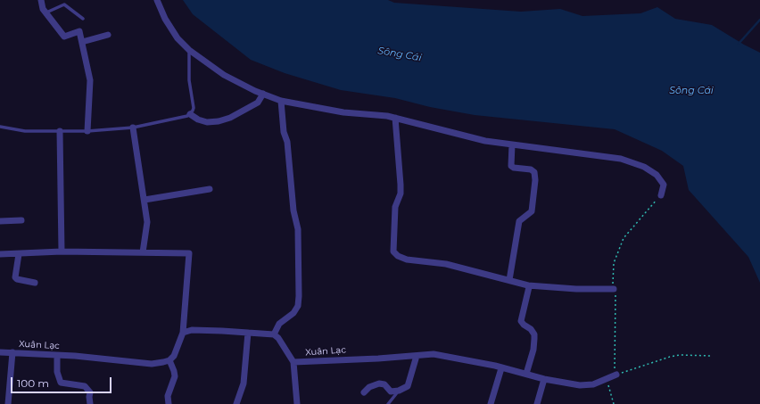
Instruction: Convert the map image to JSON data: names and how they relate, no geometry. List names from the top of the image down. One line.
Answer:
{"streets":{"street":["Xuân Lạc"]},"water":["Sông Cái"],"scale_bar":"100 m"}
